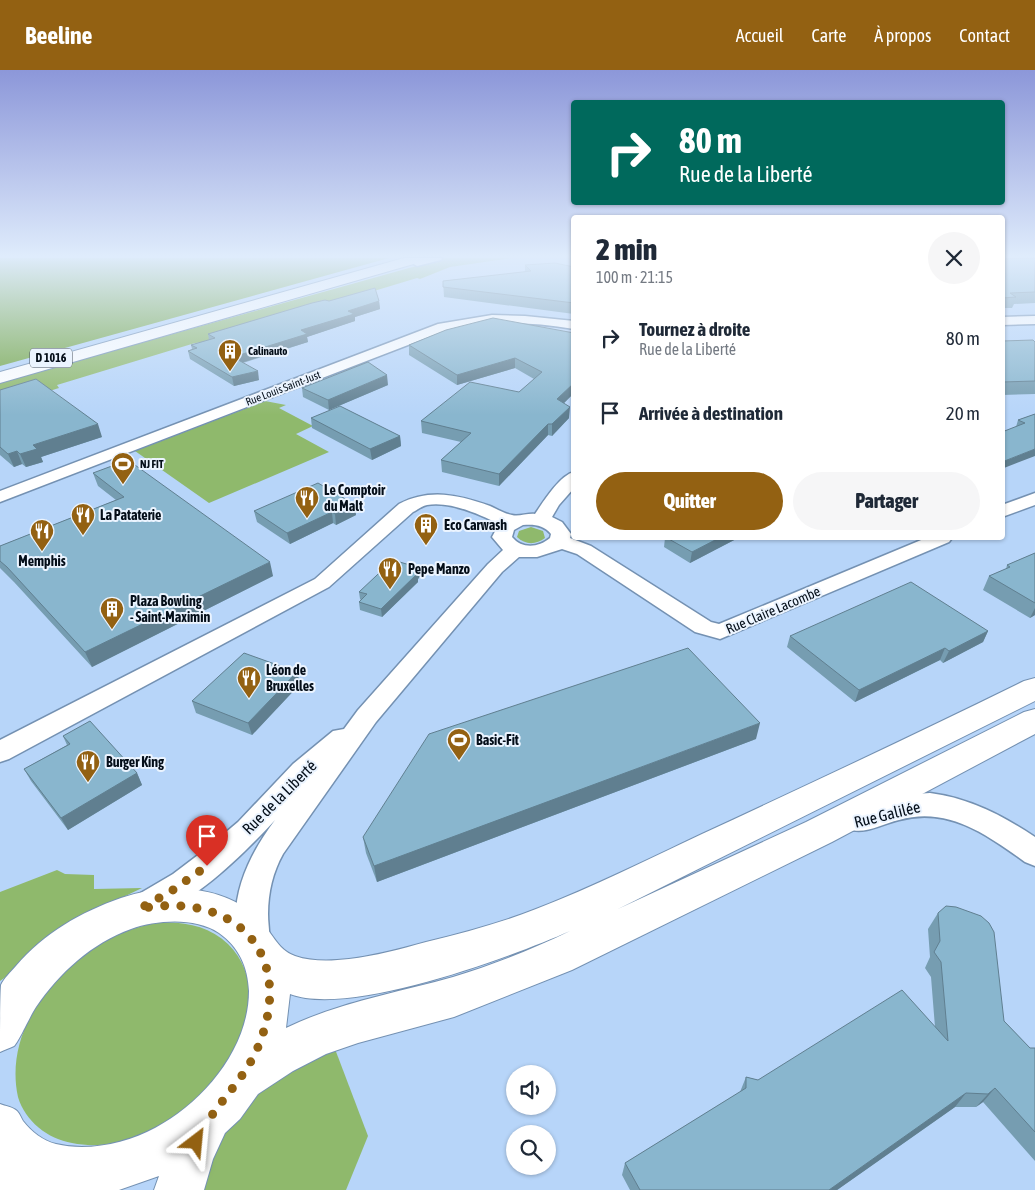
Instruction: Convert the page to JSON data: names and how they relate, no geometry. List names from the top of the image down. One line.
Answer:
{"streets":{"main road":["D 1016"],"street":["Rue Louis Saint-Just","Rue Claire Lacombe","Rue de la Liberté","Rue Galilée"]},"places":{"building":["Calinauto","Eco Carwash","Plaza Bowling - Saint-Maximin"],"sports":["NJ FIT","Basic-Fit"],"restaurant":["Le Comptoir du Malt","La Pataterie","Memphis","Pepe Manzo","Léon de Bruxelles","Burger King"]},"page":{"header":"Beeline","nav":["Accueil","Carte","À propos","Contact"],"turn":["80 m","Rue de la Liberté"],"heading":["2 min","100 m · 21:15"],"list":[{"name":"Tournez à droite","note":"Rue de la Liberté","value":"80 m"},{"name":"Arrivée à destination","value":"20 m"}],"buttons":["Quitter","Partager"]}}
